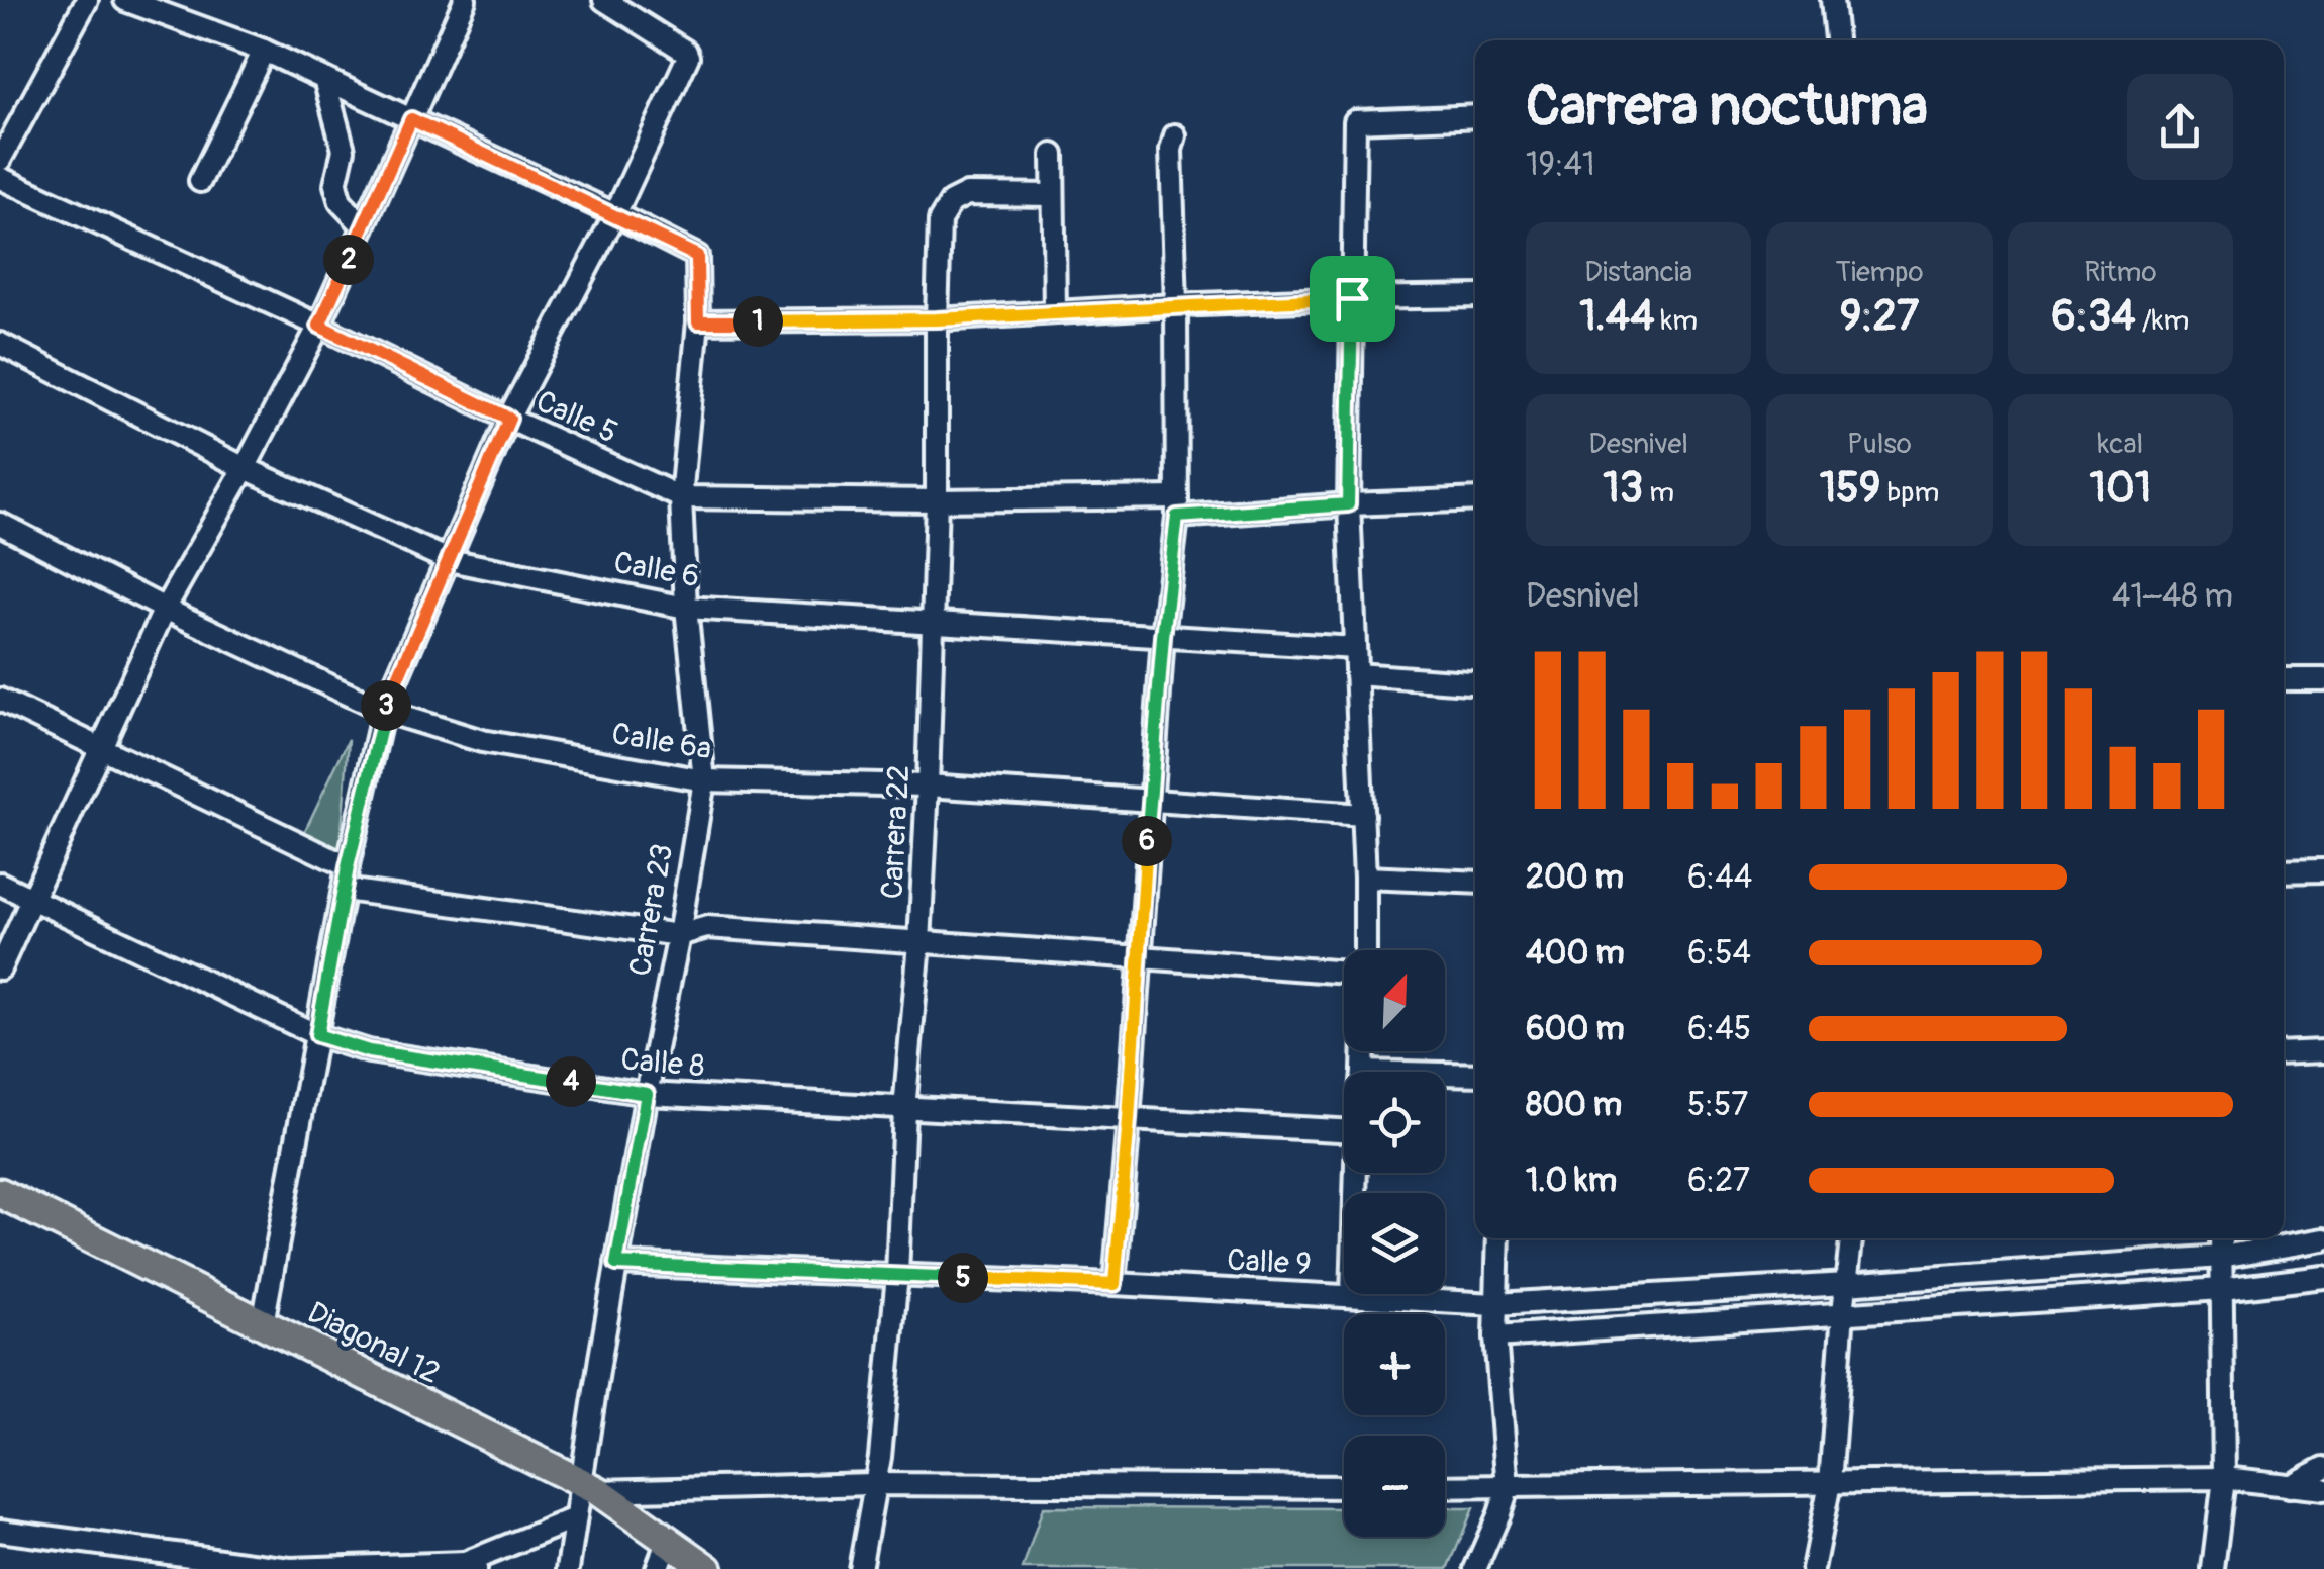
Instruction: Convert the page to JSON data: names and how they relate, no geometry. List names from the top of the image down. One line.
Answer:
{"streets":{"highway":["Diagonal 12"],"street":["Calle 5","Calle 6","Calle 6a","Carrera 22","Carrera 23","Calle 8","Calle 9"]},"crossings":[["Calle 5","Carrera 22"],["Calle 5","Carrera 23"],["Calle 6","Carrera 22"],["Calle 6","Carrera 23"],["Calle 6a","Carrera 22"],["Calle 6a","Carrera 23"],["Carrera 22","Calle 8"],["Carrera 22","Calle 9"],["Carrera 23","Calle 8"],["Carrera 23","Calle 9"],["Carrera 23","Diagonal 12"]],"north":"top right","page":{"heading":["Carrera nocturna","19:41"],"stats":[["Distancia","1.44 km"],["Tiempo","9:27"],["Ritmo","6:34 /km"],["Desnivel","13 m"],["Pulso","159 bpm"],["kcal","101"]],"pins":["2","1","3","6","4","5"],"chart":["Desnivel","41–48 m"],"list":[{"name":"200 m","note":"6:44"},{"name":"400 m","note":"6:54"},{"name":"600 m","note":"6:45"},{"name":"800 m","note":"5:57"},{"name":"1.0 km","note":"6:27"}],"map_buttons":["+","−"]}}
